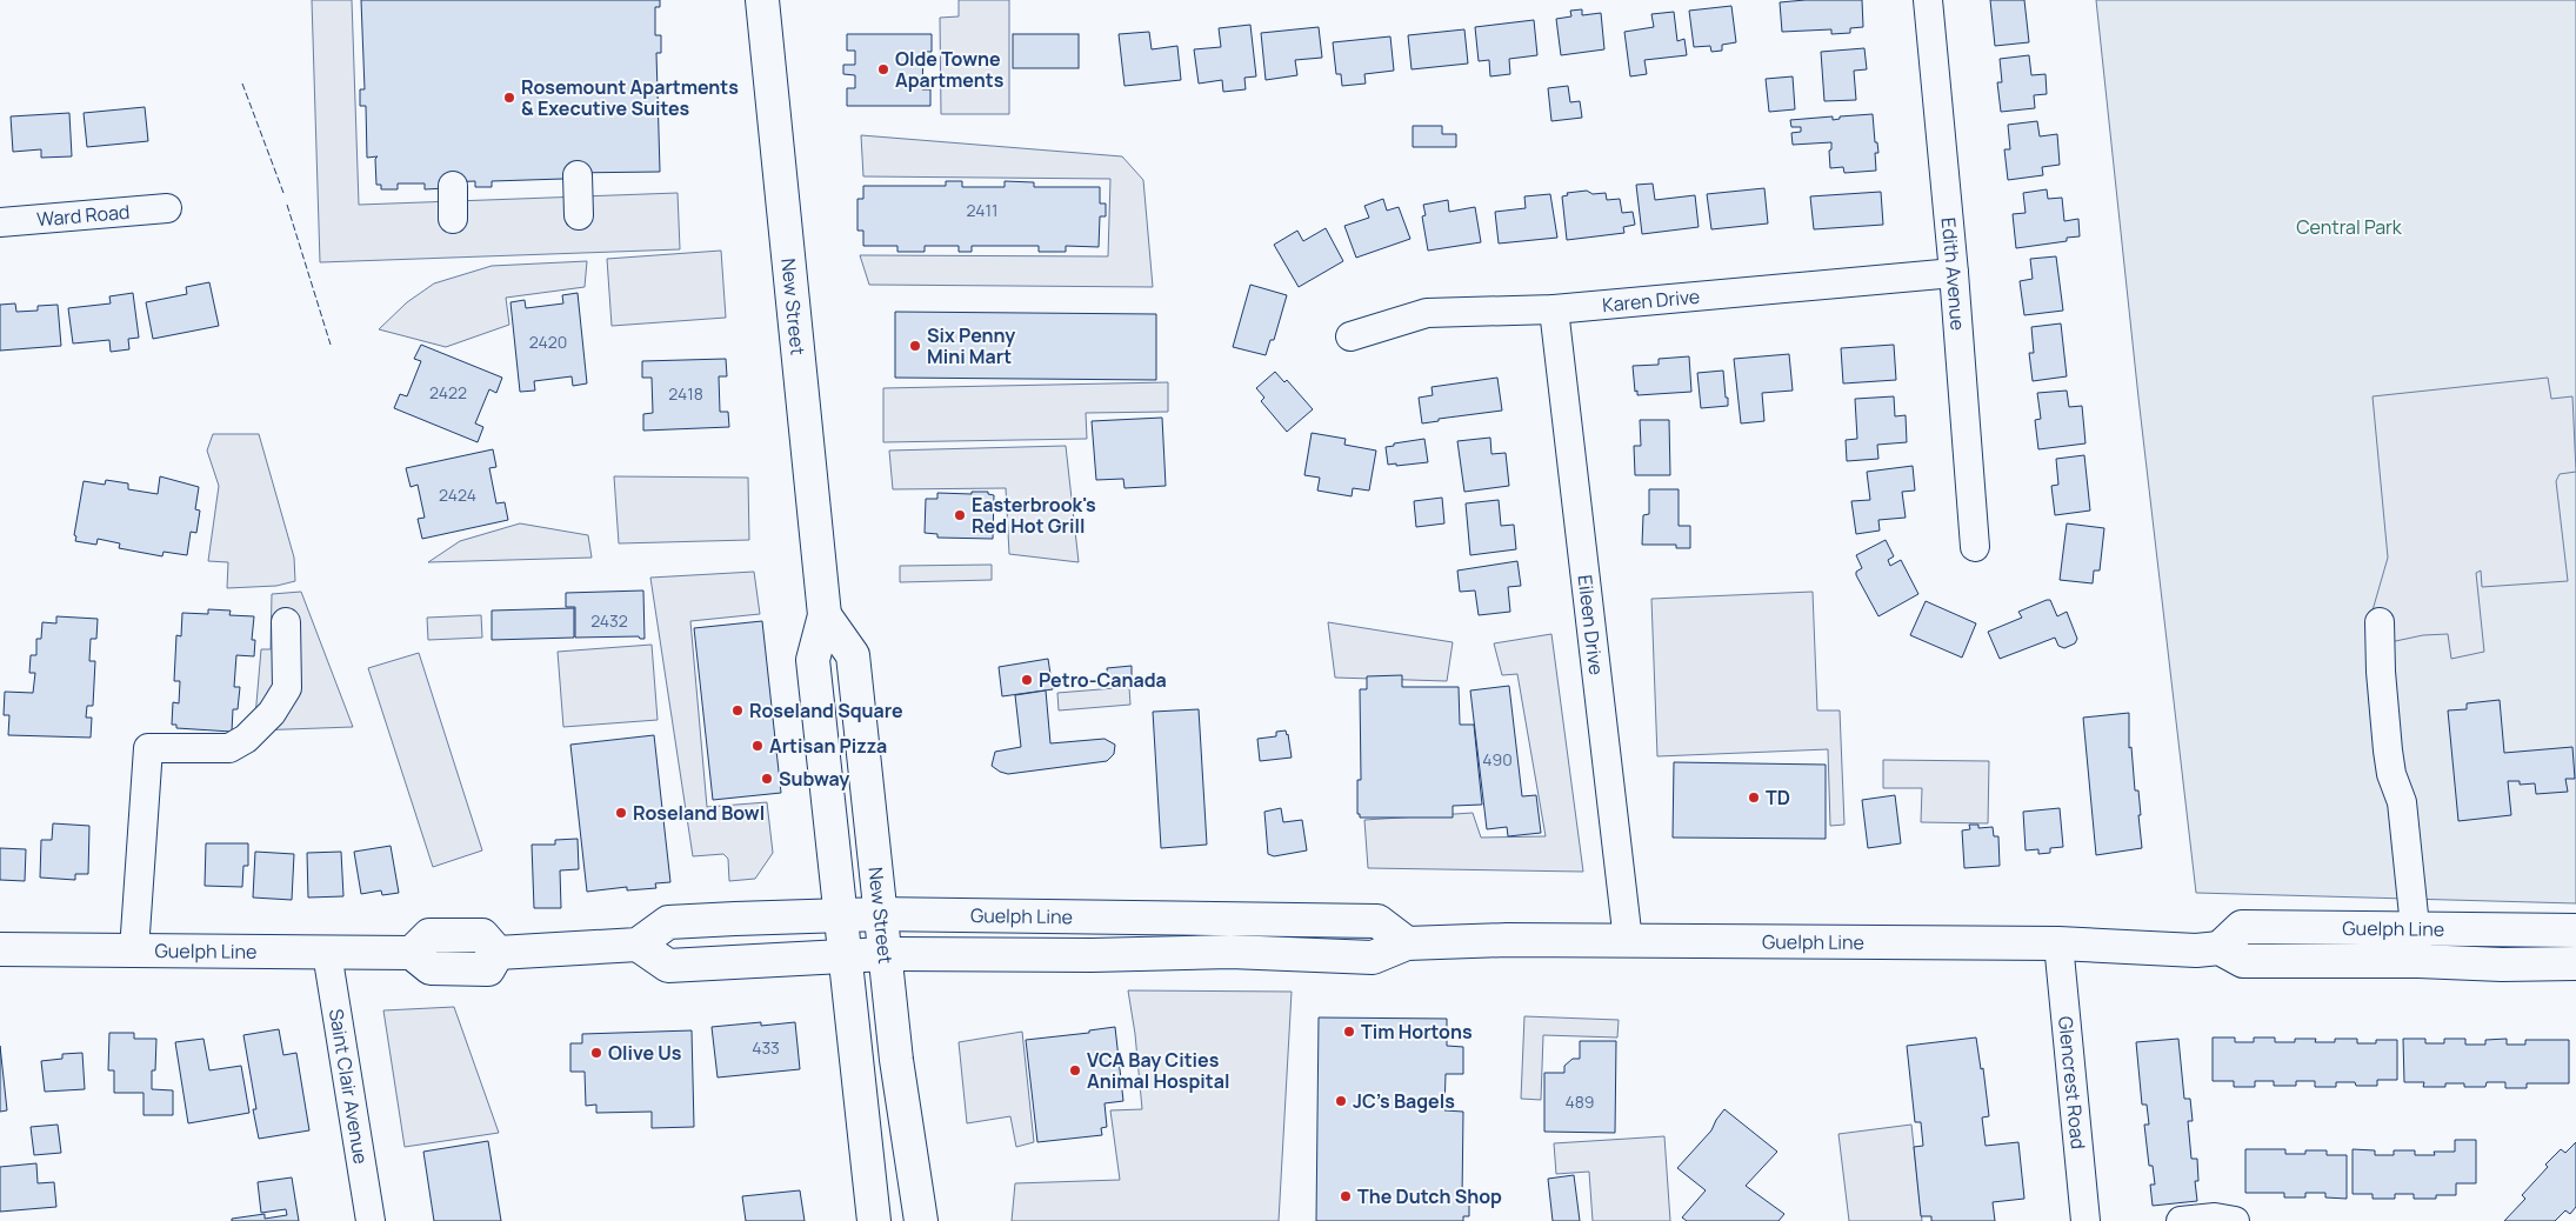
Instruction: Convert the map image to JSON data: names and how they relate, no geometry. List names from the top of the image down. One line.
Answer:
{"streets":{"main road":["New Street","Guelph Line"],"street":["Ward Road","Edith Avenue","Karen Drive","Eileen Drive","Glencrest Road","Saint Clair Avenue"]},"crossings":[["Edith Avenue","Karen Drive"],["Karen Drive","Eileen Drive"],["New Street","Guelph Line"],["Eileen Drive","Guelph Line"],["Guelph Line","Glencrest Road"],["Guelph Line","Saint Clair Avenue"]],"parks":["Central Park"],"places":["Olde Towne Apartments","Rosemount Apartments & Executive Suites","Six Penny Mini Mart","Easterbrook's Red Hot Grill","Petro-Canada","Roseland Square","Artisan Pizza","Subway","TD","Roseland Bowl","Tim Hortons","Olive Us","VCA Bay Cities Animal Hospital","JC's Bagels","The Dutch Shop"],"house_numbers":["2411","2420","2422","2418","2424","2432","490","433","489"]}
